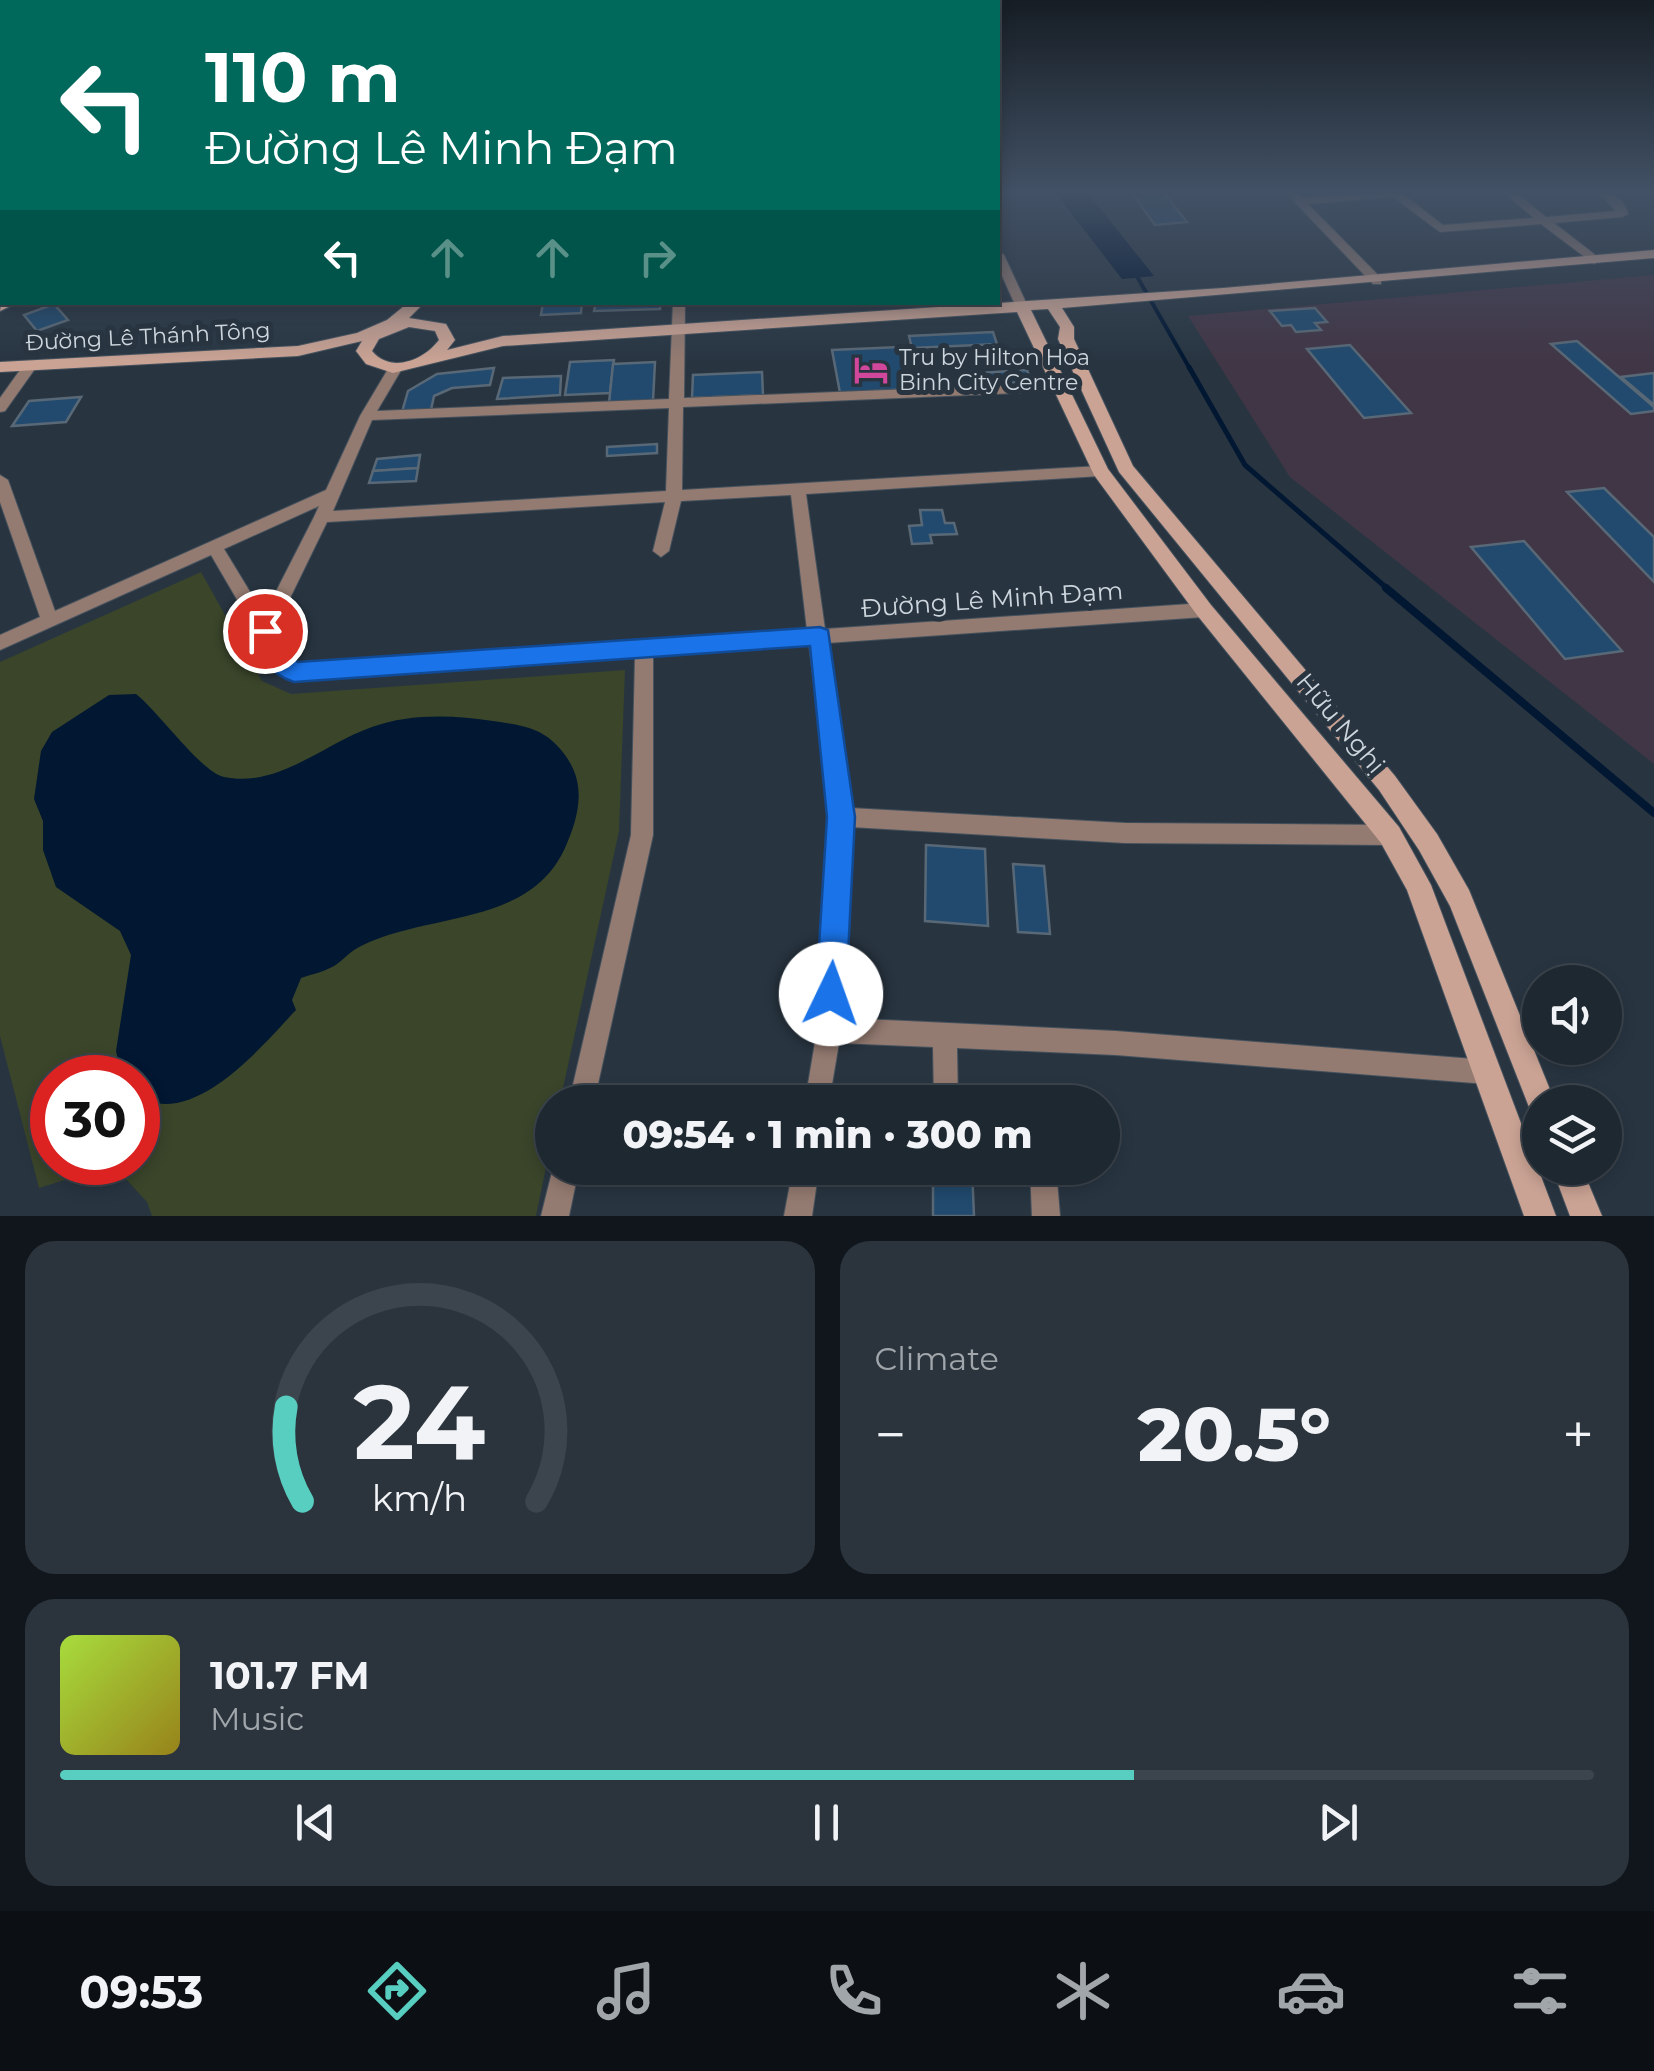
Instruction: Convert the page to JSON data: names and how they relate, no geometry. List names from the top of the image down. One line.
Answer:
{"streets":{"main road":["Đường Lê Thánh Tông","Hữu Nghị"],"street":["Đường Lê Minh Đạm"]},"crossings":[["Đường Lê Minh Đạm","Hữu Nghị"]],"places":{"hotel":["Tru by Hilton Hoa Binh City Centre"]},"page":{"turn":["110 m","Đường Lê Minh Đạm"],"limit":"30","trip":"09:54 · 1 min · 300 m","tile":"Climate","heat":["−","20.5°","+"],"song":["101.7 FM","Music"],"tabs":"09:53","gauge":["24","km/h"]}}
